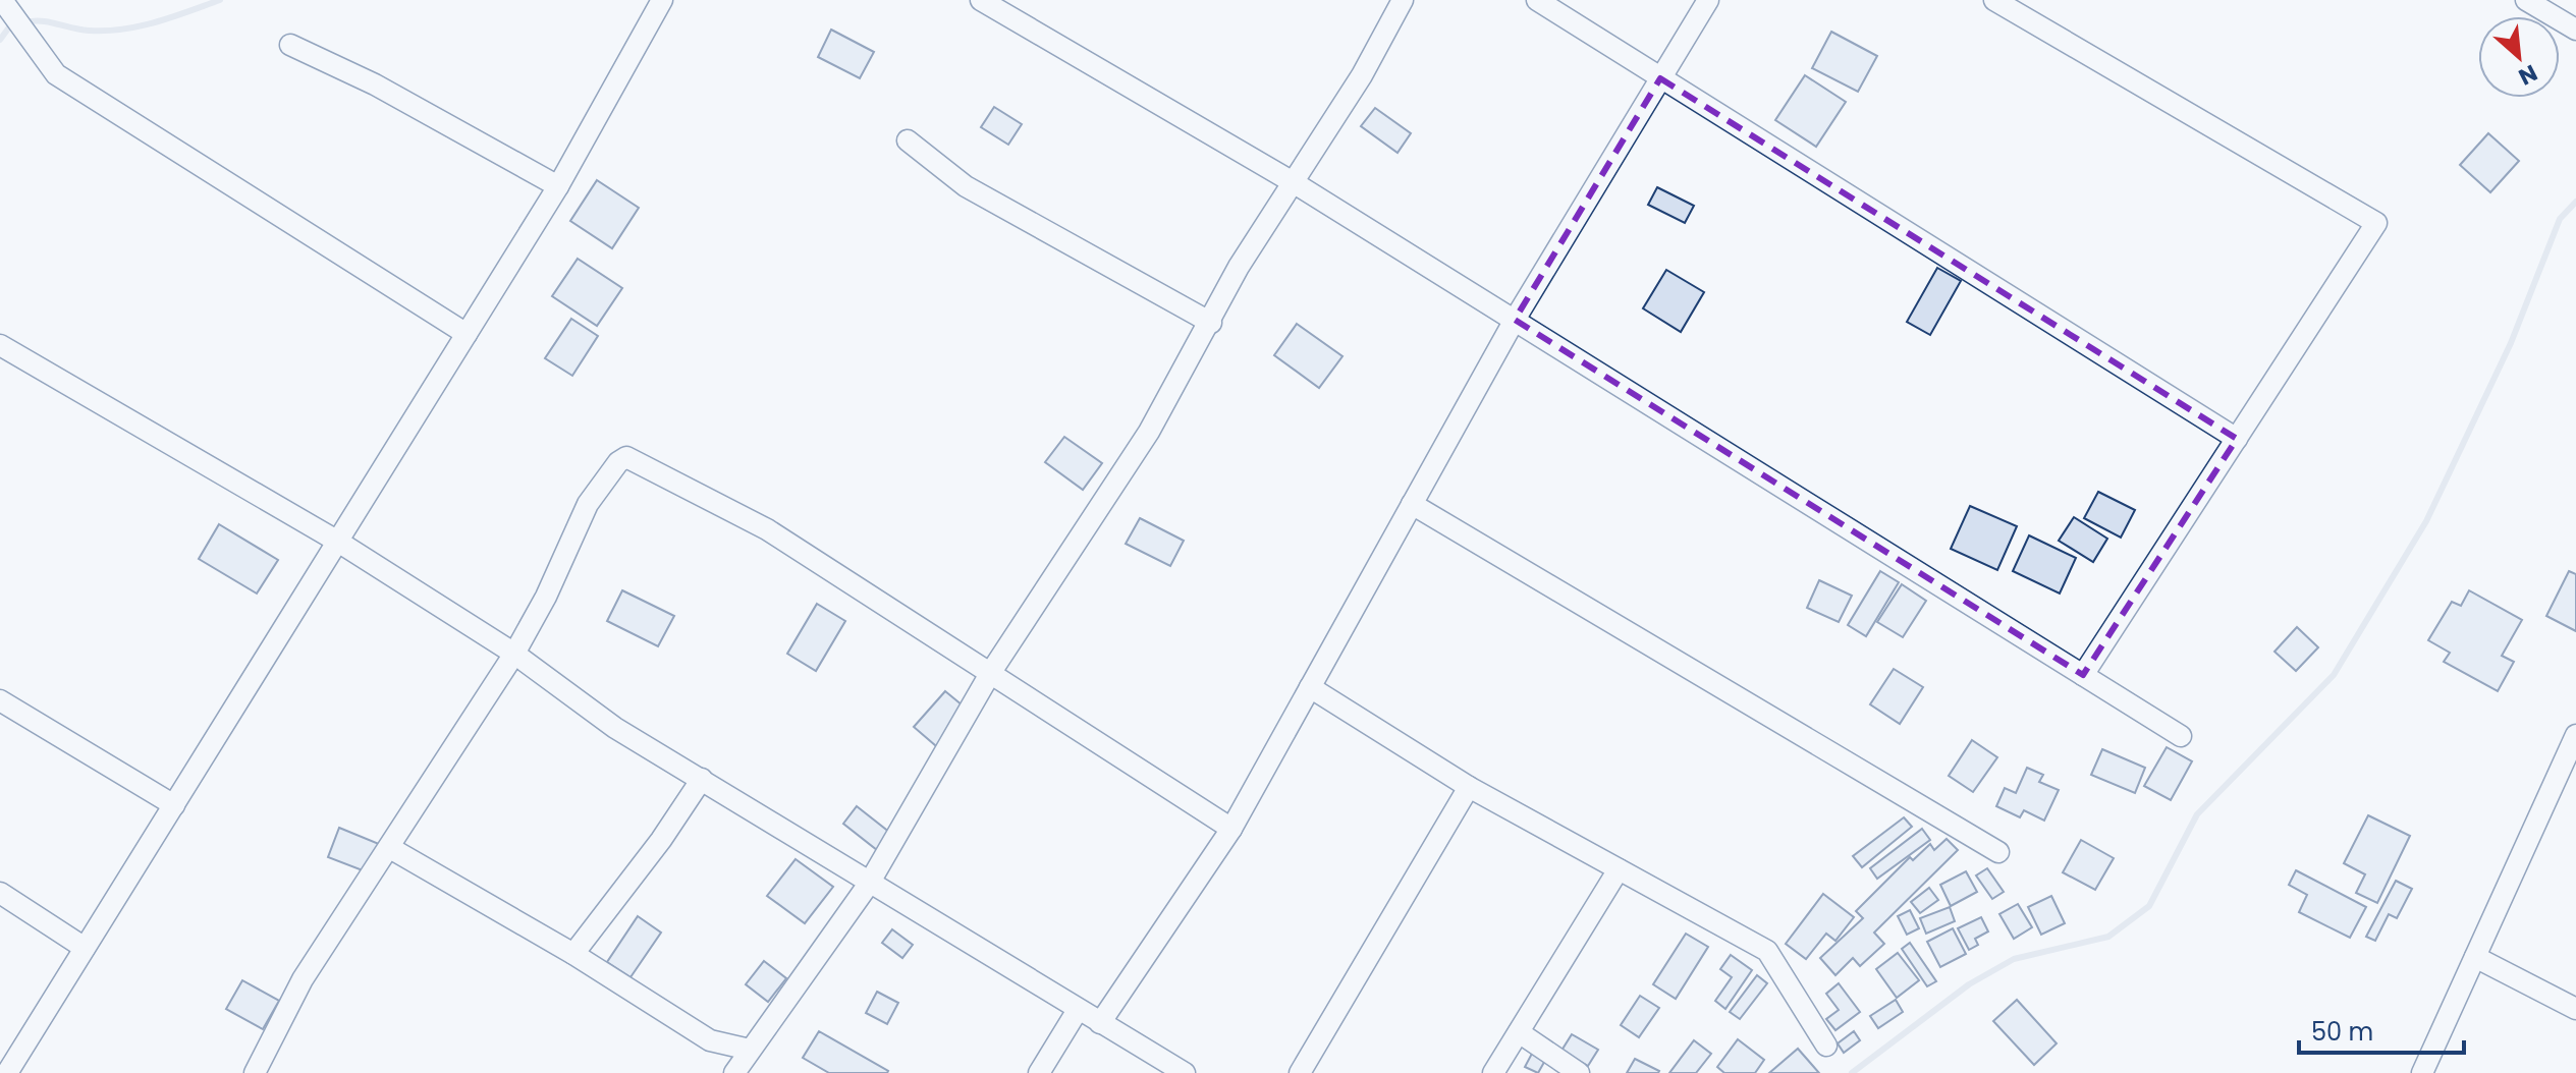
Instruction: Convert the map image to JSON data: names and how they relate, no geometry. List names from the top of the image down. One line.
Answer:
{"scale_bar":"50 m","north":"bottom right"}
